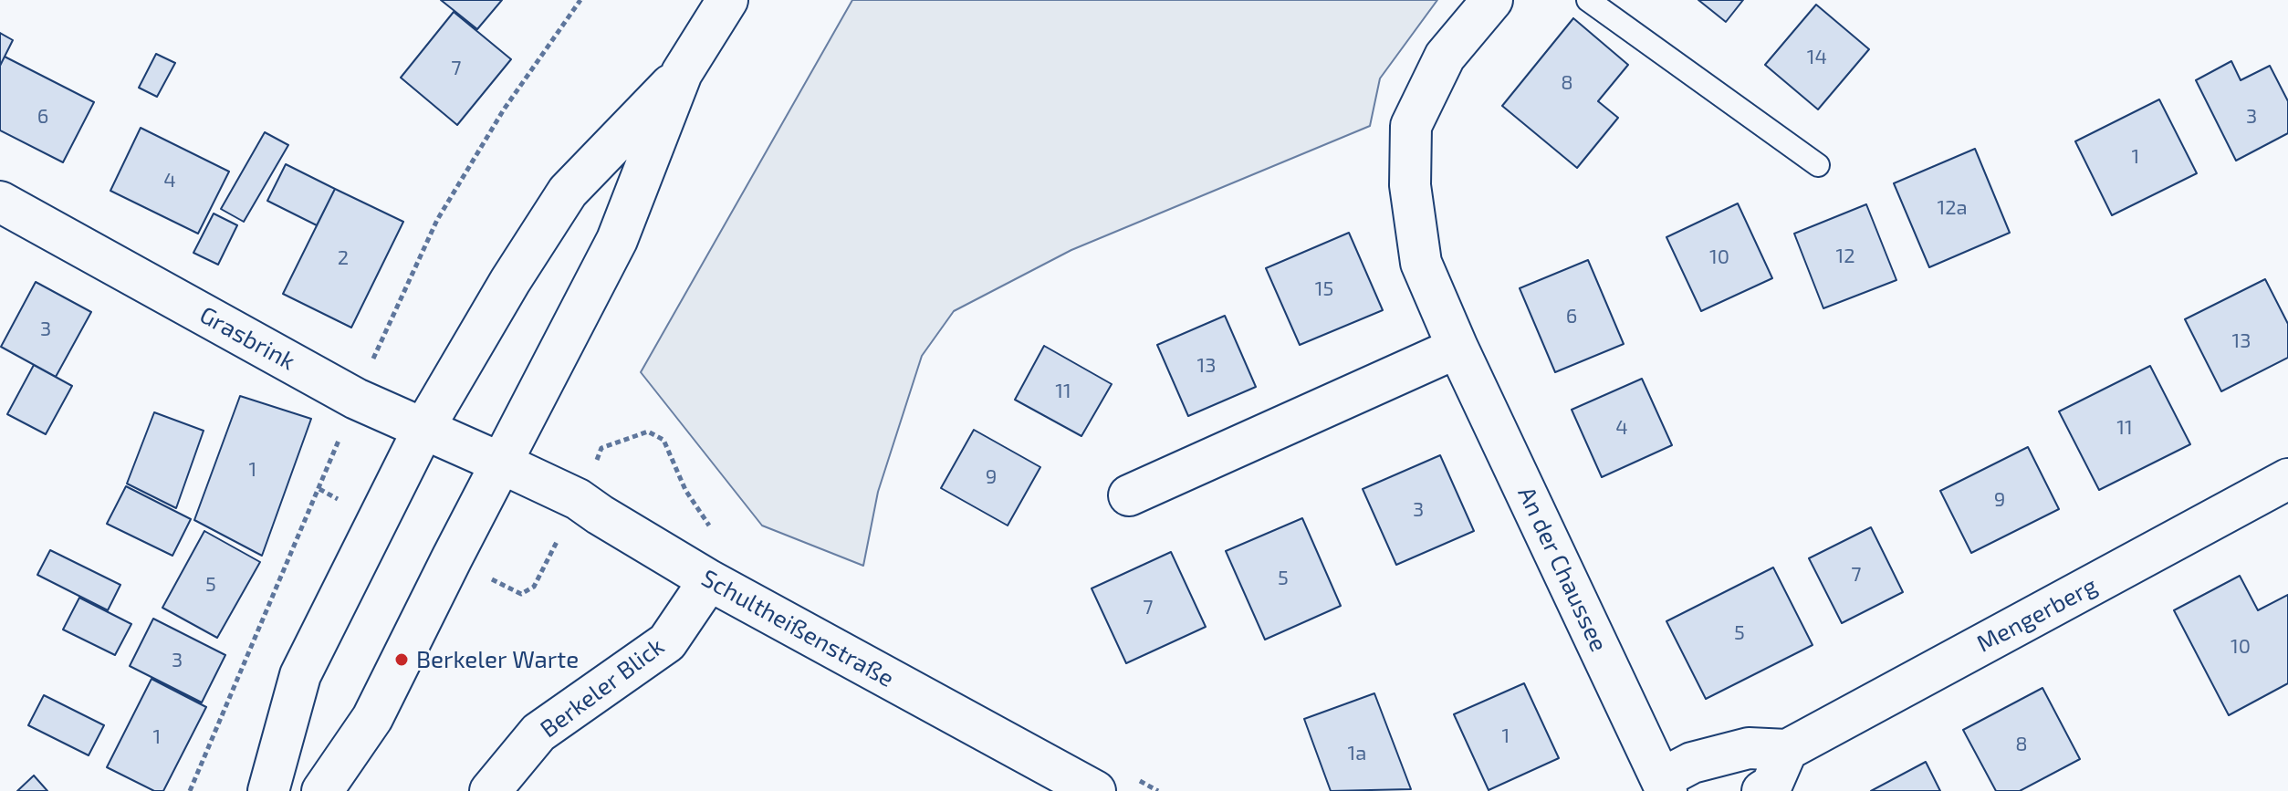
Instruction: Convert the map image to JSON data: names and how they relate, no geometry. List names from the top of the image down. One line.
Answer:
{"streets":{"street":["Grasbrink","An der Chaussee","Mengerberg","Schultheißenstraße","Berkeler Blick"]},"crossings":[["Grasbrink","Schultheißenstraße"],["Schultheißenstraße","Berkeler Blick"]],"places":["Berkeler Warte"],"house_numbers":["14","7","8","6","3","1","4","12a","12","10","2","15","6","3","13","13","11","4","11","1","9","9","3","7","5","5","7","5","10","3","1","1","8","1a"]}
